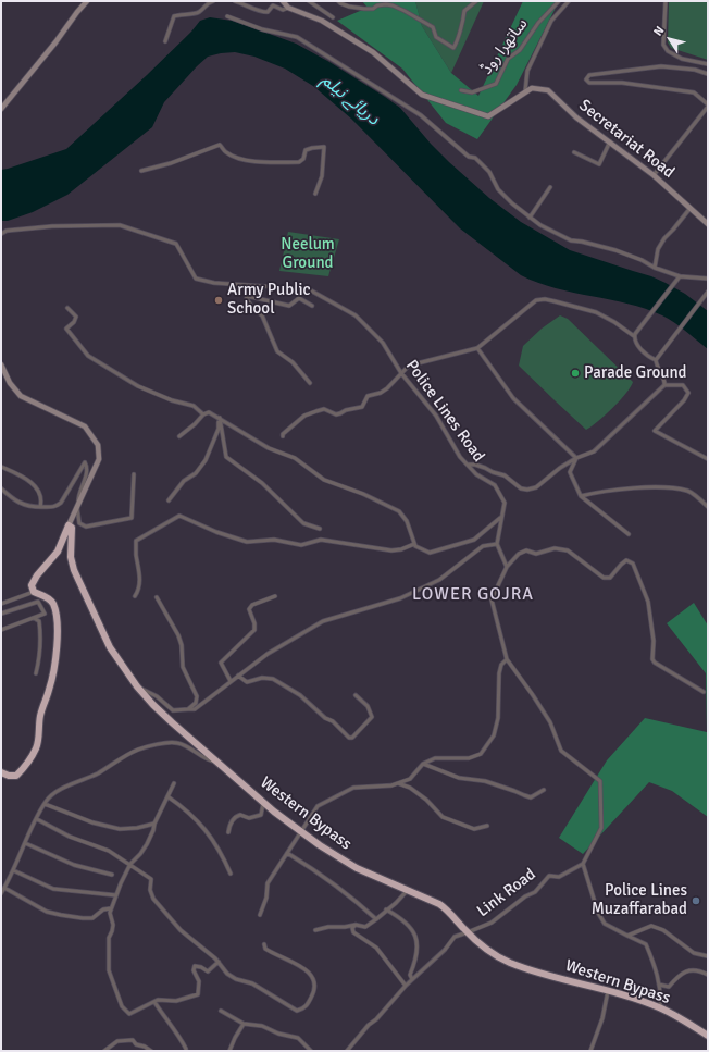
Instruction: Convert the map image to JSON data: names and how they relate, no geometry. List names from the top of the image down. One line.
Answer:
{"streets":{"highway":["Western Bypass"],"main road":["Secretariat Road"],"street":["ساتھرا روڈ","Police Lines Road","Link Road"]},"crossings":[["ساتھرا روڈ","Secretariat Road"],["Western Bypass","Link Road"]],"districts":["LOWER GOJRA"],"water":["دریائے نیلم"],"parks":["Neelum Ground"],"places":["Army Public School","Parade Ground","Police Lines Muzaffarabad"],"north":"top left"}
